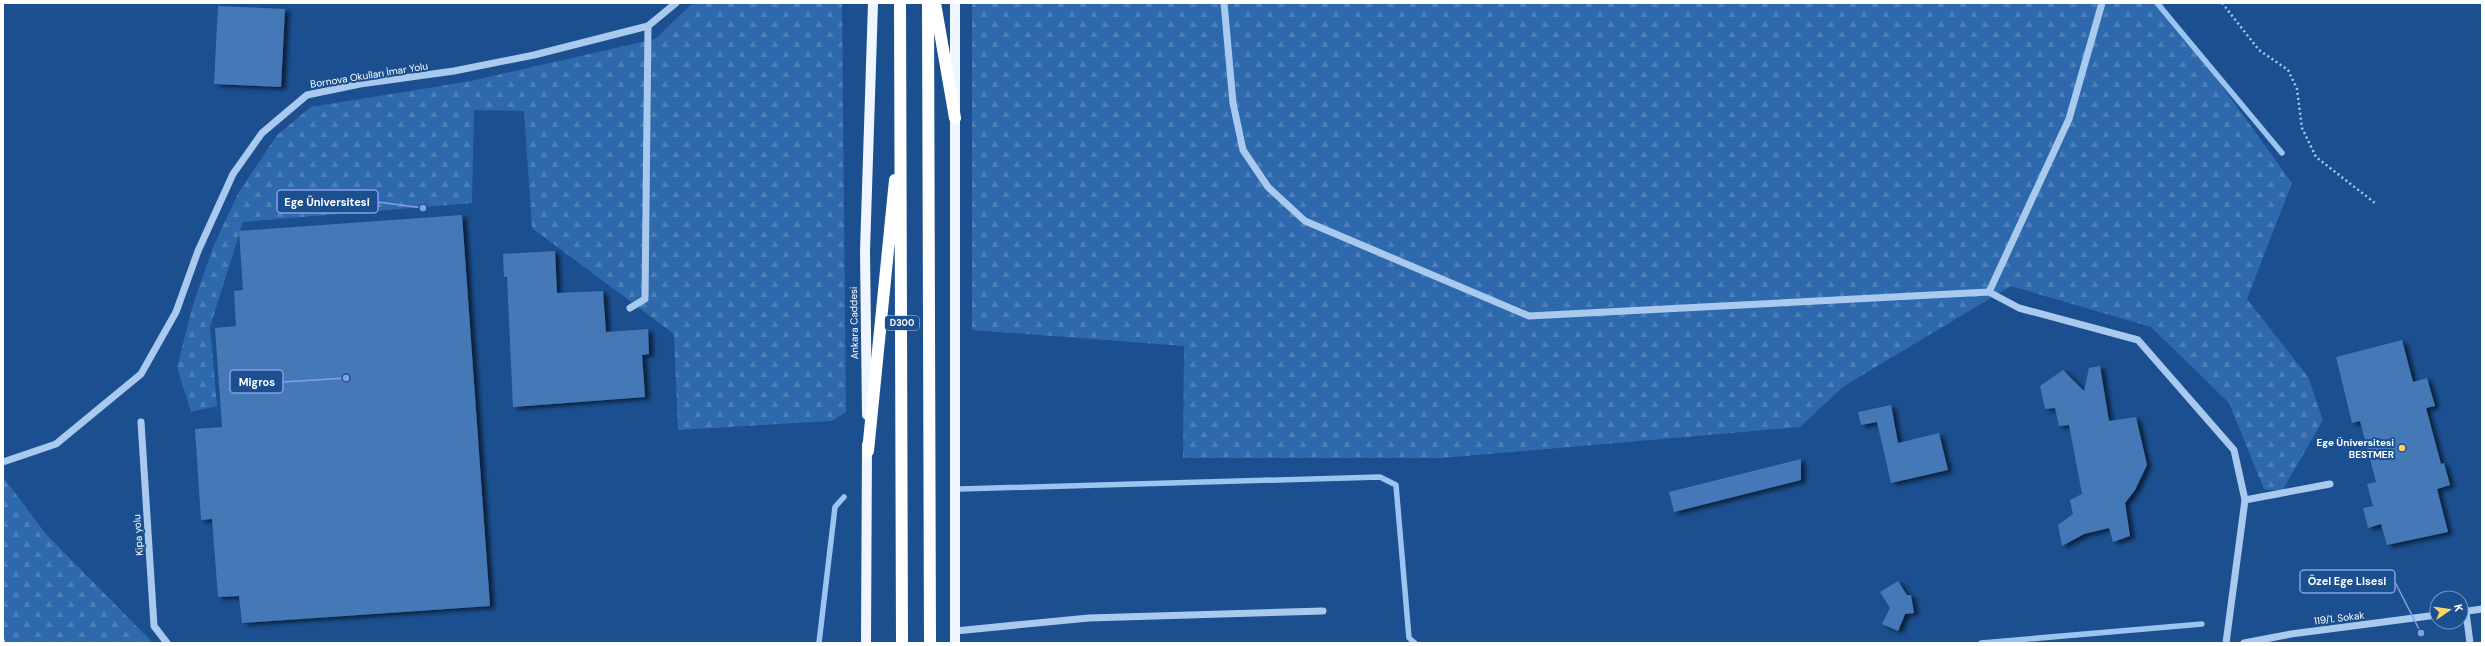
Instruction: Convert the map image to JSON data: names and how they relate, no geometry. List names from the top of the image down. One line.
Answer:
{"streets":{"highway":["D300"],"main road":["Ankara Caddesi"],"street":["Bornova Okulları İmar Yolu","Kipa yolu","119/1. Sokak"]},"places":["Ege Üniversitesi","Migros","Ege Üniversitesi BESTMER","Özel Ege Lisesi"],"north":"right"}
